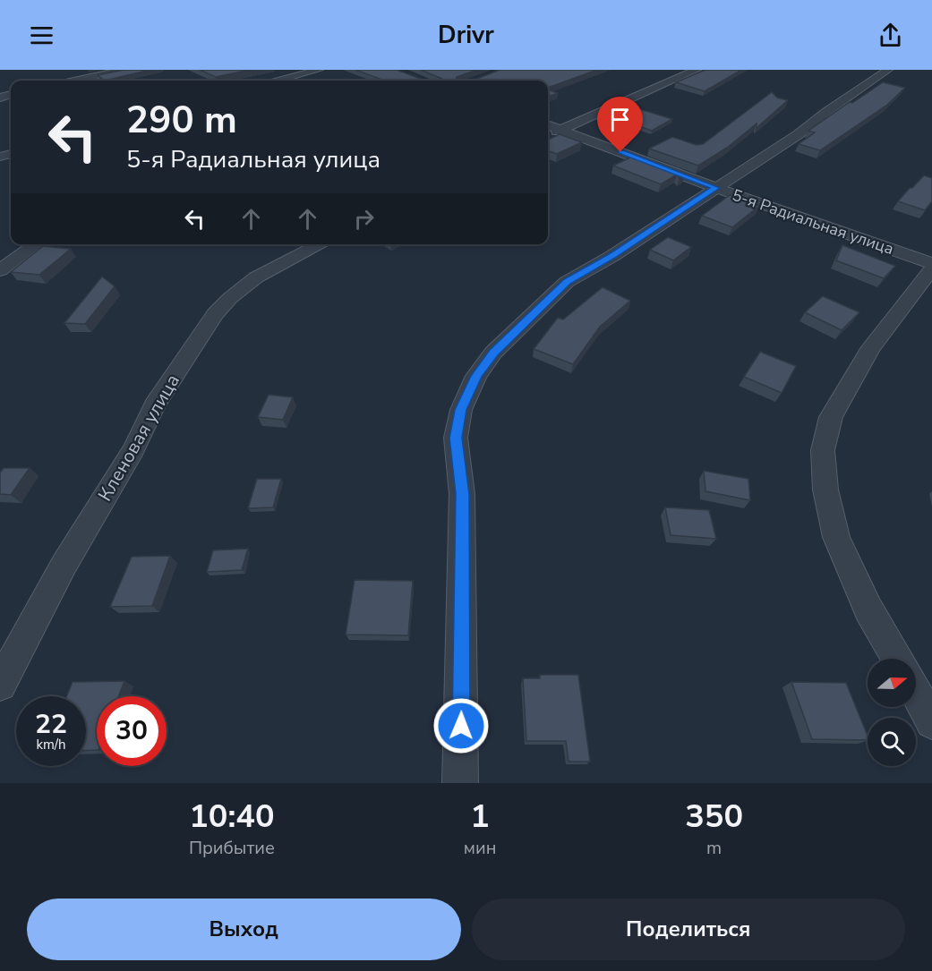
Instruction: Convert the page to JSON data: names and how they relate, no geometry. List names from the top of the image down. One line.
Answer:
{"streets":{"street":["5-я Радиальная улица","Кленовая улица"]},"north":"right","page":{"header":"Drivr","turn":["290 m","5-я Радиальная улица"],"speed":"22 km/h","limit":"30","eta":["10:40","Прибытие","1","мин","350","m"],"buttons":["Выход","Поделиться"]}}
